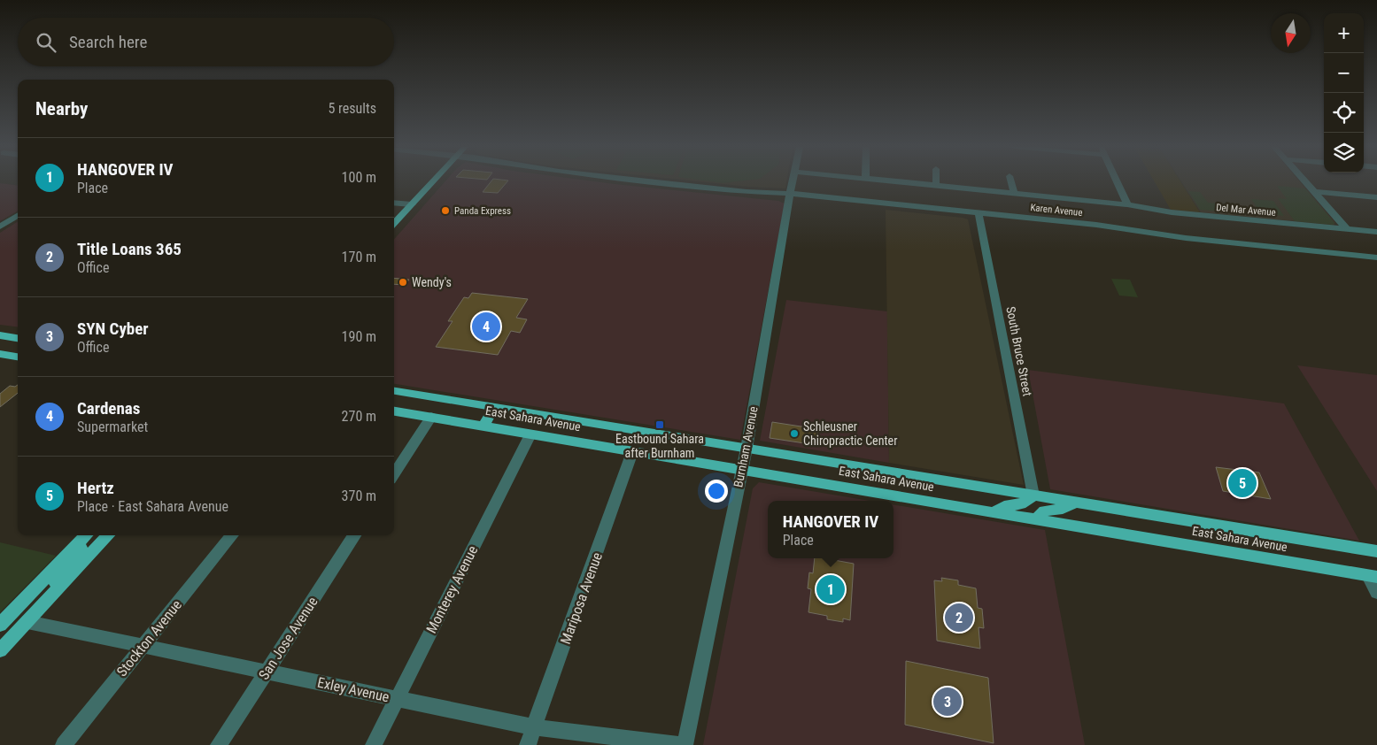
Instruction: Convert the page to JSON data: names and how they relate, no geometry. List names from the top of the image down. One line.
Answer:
{"streets":{"main road":["East Sahara Avenue"],"street":["Karen Avenue","Del Mar Avenue","South Bruce Street","Burnham Avenue","Monterey Avenue","Mariposa Avenue","Stockton Avenue","San Jose Avenue","Exley Avenue"]},"crossings":[["Karen Avenue","South Bruce Street"],["Karen Avenue","Burnham Avenue"],["South Bruce Street","East Sahara Avenue"],["East Sahara Avenue","Burnham Avenue"],["East Sahara Avenue","Monterey Avenue"],["East Sahara Avenue","Mariposa Avenue"],["Burnham Avenue","Exley Avenue"],["Monterey Avenue","Exley Avenue"],["Mariposa Avenue","Exley Avenue"],["Stockton Avenue","Exley Avenue"],["San Jose Avenue","Exley Avenue"]],"places":{"other":["Panda Express","Wendy's","Schleusner Chiropractic Center"],"transit":["Eastbound Sahara after Burnham"]},"north":"bottom","page":{"map_buttons":["+","−"],"search":"Search here","heading":["Nearby","5 results"],"list":[{"mark":"1","name":"HANGOVER IV","note":"Place","value":"100 m"},{"mark":"2","name":"Title Loans 365","note":"Office","value":"170 m"},{"mark":"3","name":"SYN Cyber","note":"Office","value":"190 m"},{"mark":"4","name":"Cardenas","note":"Supermarket","value":"270 m"},{"mark":"5","name":"Hertz","note":"Place · East Sahara Avenue","value":"370 m"}],"pins":["4","5","1","2","3"],"popup":["HANGOVER IV","Place"]}}
